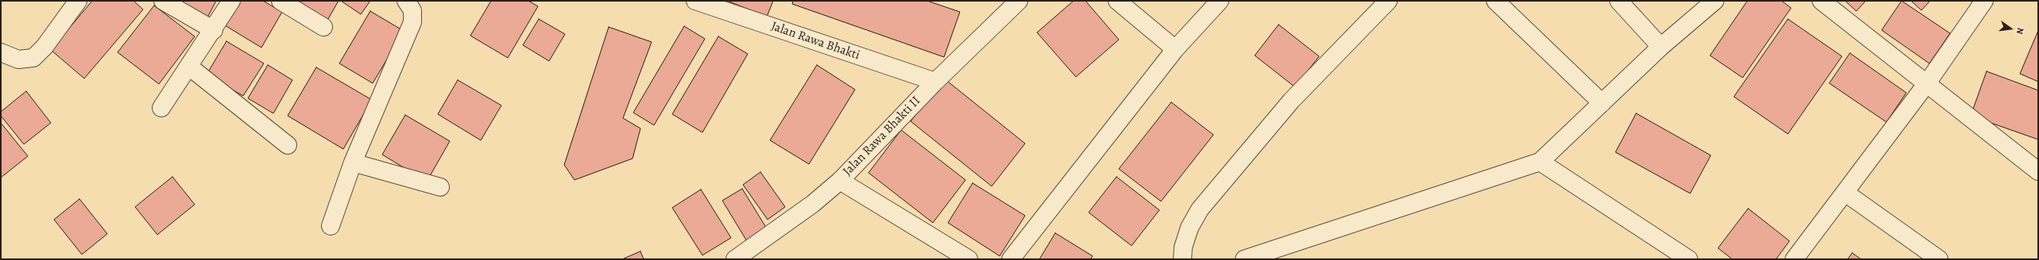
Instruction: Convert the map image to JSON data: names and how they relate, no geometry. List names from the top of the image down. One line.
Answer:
{"streets":{"street":["Jalan Rawa Bhakti","Jalan Rawa Bhakti II"]},"crossings":[["Jalan Rawa Bhakti","Jalan Rawa Bhakti II"]],"north":"right"}
